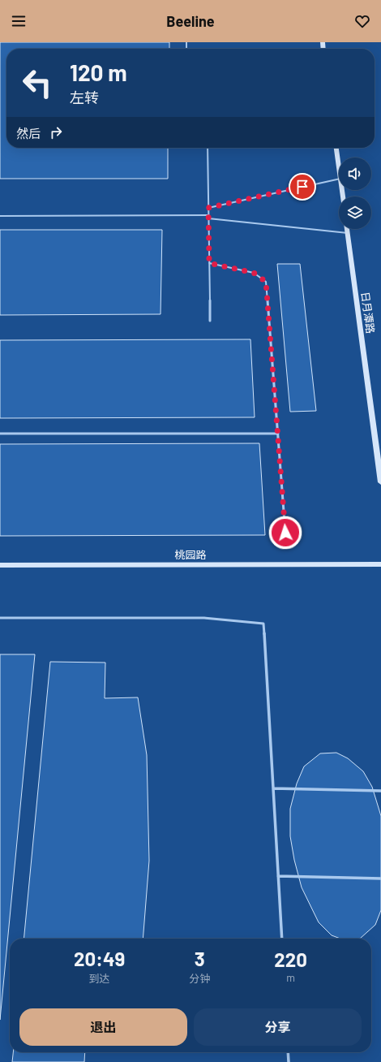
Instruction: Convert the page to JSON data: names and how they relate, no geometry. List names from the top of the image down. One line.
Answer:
{"streets":{"street":["日月潭路","桃园路"]},"page":{"header":"Beeline","turn":["120 m","左转"],"then":"然后","eta":["20:49","到达","3","分钟","220","m"],"buttons":["退出","分享"]}}
